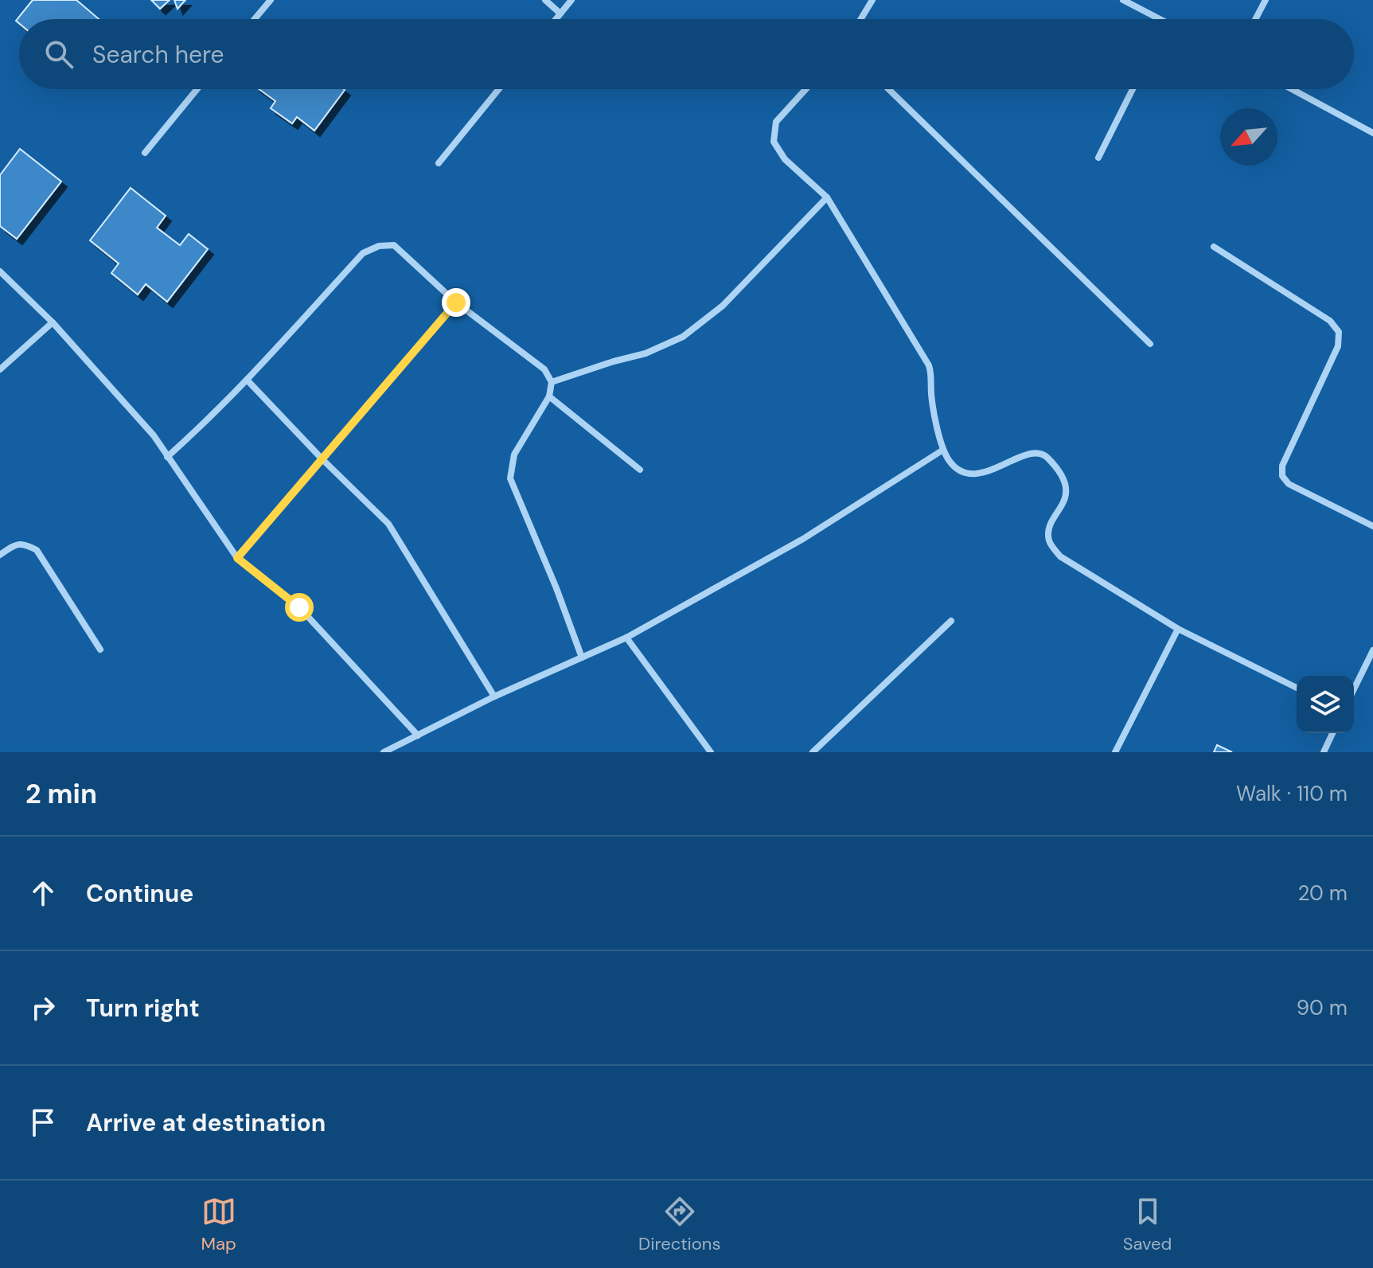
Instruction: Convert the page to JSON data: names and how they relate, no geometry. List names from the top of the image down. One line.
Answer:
{"north":"bottom left","page":{"search":"Search here","heading":["2 min","Walk · 110 m"],"list":[["Continue","20 m"],["Turn right","90 m"],"Arrive at destination"],"nav":["Map","Directions","Saved"]}}
